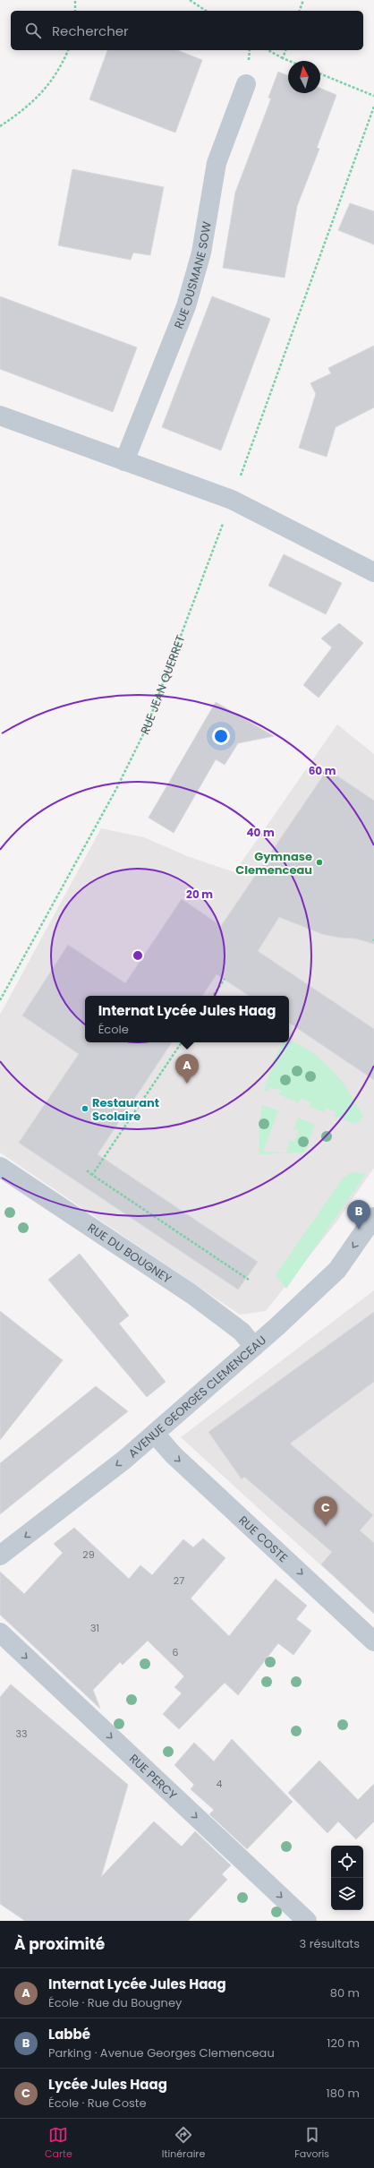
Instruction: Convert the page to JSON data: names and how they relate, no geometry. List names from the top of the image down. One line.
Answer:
{"streets":{"street":["RUE OUSMANE SOW","RUE DU BOUGNEY","AVENUE GEORGES CLEMENCEAU","RUE COSTE","RUE PERCY"],"path":["RUE JEAN QUERRET"]},"crossings":[["RUE DU BOUGNEY","AVENUE GEORGES CLEMENCEAU"],["AVENUE GEORGES CLEMENCEAU","RUE COSTE"]],"one_way":["AVENUE GEORGES CLEMENCEAU","RUE COSTE","RUE PERCY"],"places":["Gymnase Clemenceau","Restaurant Scolaire"],"house_numbers":["29","27","31","6","33","4"],"north":"top","page":{"search":"Rechercher","popup":["Internat Lycée Jules Haag","École"],"pins":["A","B","C"],"heading":["À proximité","3 résultats"],"list":[{"mark":"A","name":"Internat Lycée Jules Haag","note":"École · Rue du Bougney","value":"80 m"},{"mark":"B","name":"Labbé","note":"Parking · Avenue Georges Clemenceau","value":"120 m"},{"mark":"C","name":"Lycée Jules Haag","note":"École · Rue Coste","value":"180 m"}],"nav":["Carte","Itinéraire","Favoris"]},"rings":["60 m","40 m","20 m"]}
